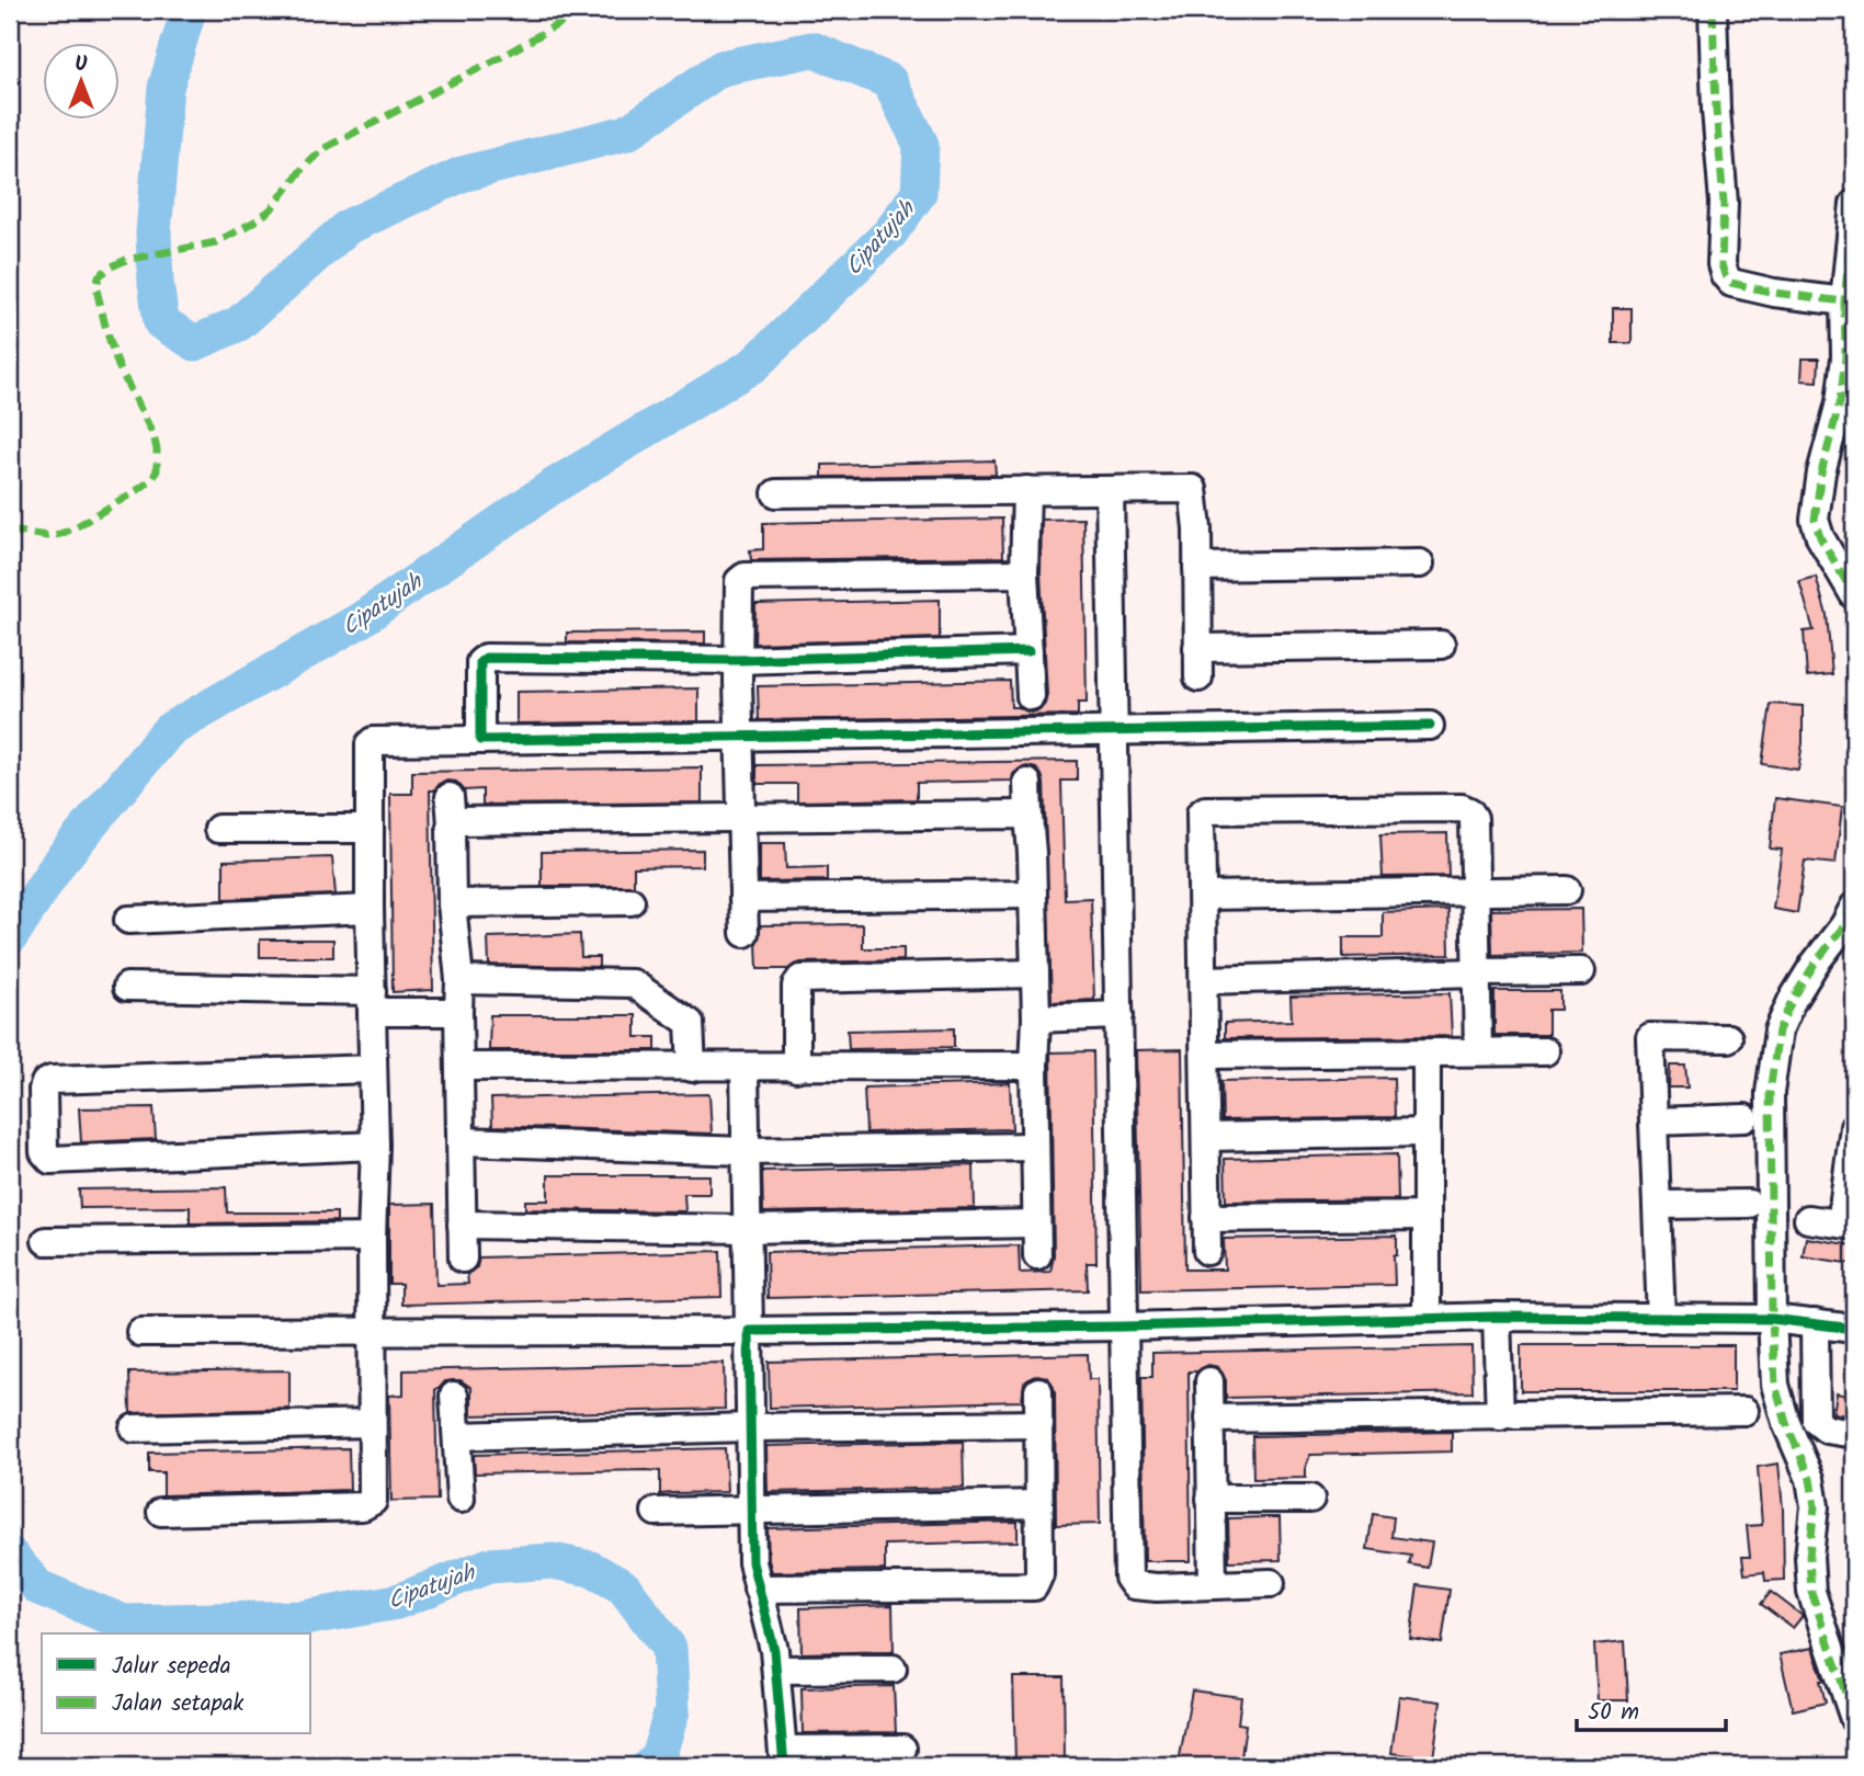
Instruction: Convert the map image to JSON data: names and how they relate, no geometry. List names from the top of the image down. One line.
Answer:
{"water":["Cipatujah"],"legend":["Jalur sepeda","Jalan setapak"],"scale_bar":"50 m","north":"top"}
